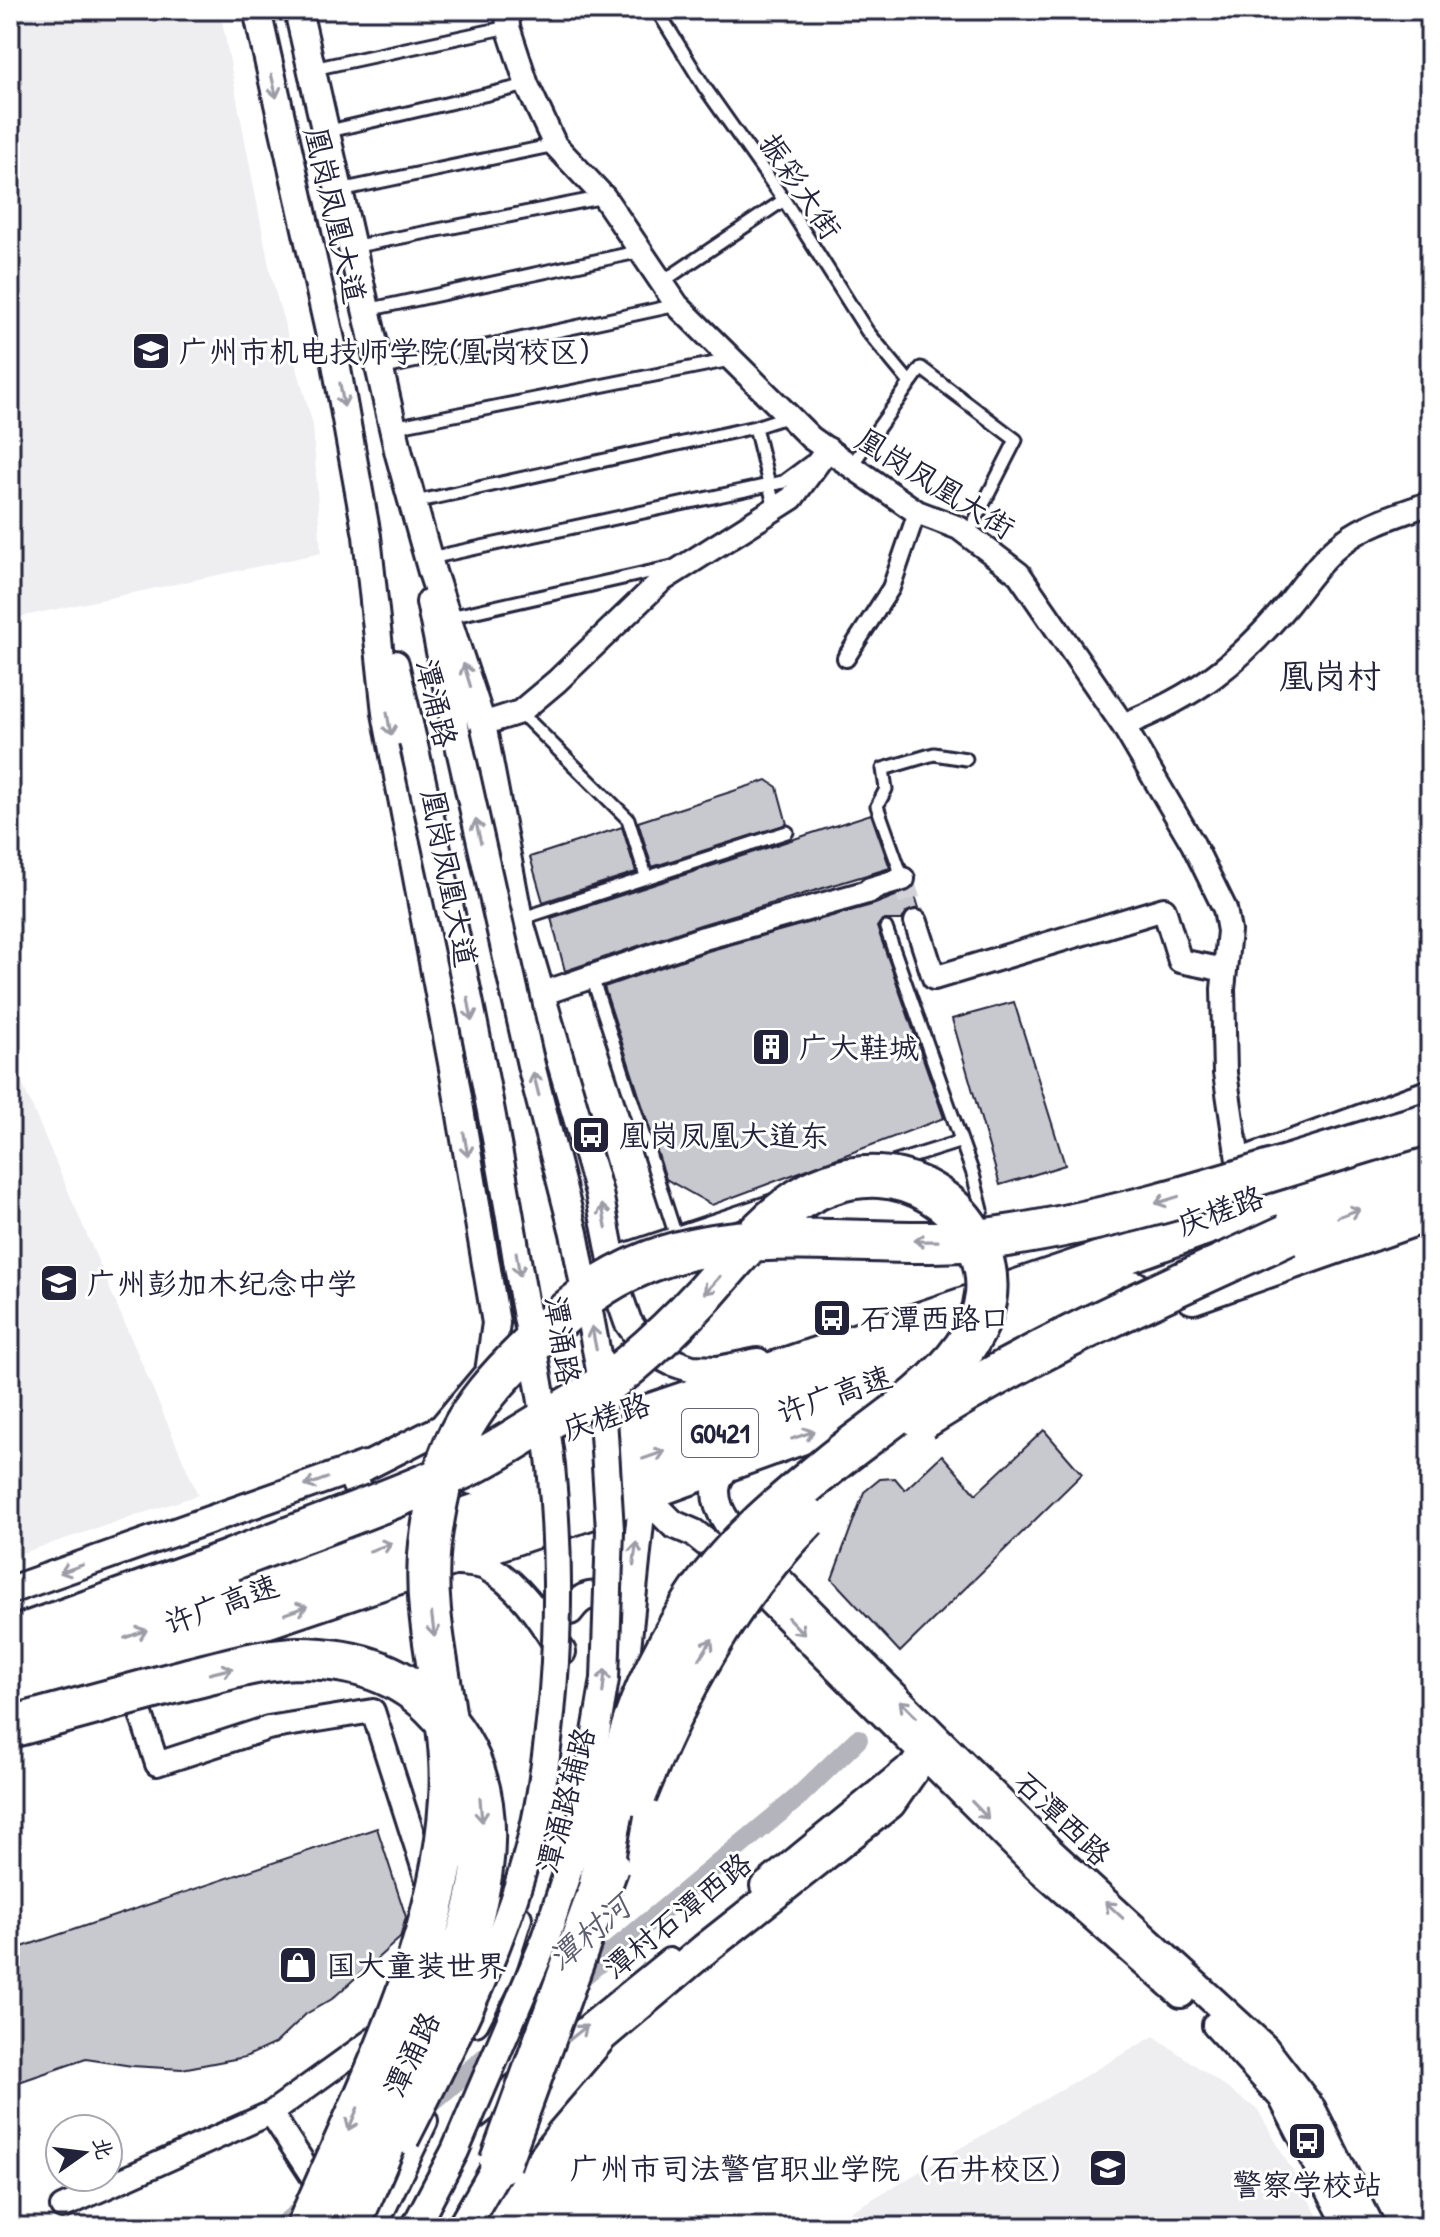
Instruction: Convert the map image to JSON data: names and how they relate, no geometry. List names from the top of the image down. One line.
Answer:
{"streets":{"highway":["许广高速","G0421"],"main road":["庆槎路"],"street":["凰岗凤凰大道","凰岗凤凰大街","潭涌路","潭涌路辅路","石潭西路","潭村石潭西路"],"lane":["振彩大街"]},"crossings":[["凰岗凤凰大道","潭涌路"],["凰岗凤凰大道","庆槎路"],["凰岗凤凰大街","庆槎路"],["潭涌路辅路","石潭西路"],["潭涌路辅路","潭村石潭西路"],["石潭西路","潭村石潭西路"]],"one_way":["潭村石潭西路"],"districts":["凰岗村"],"water":["潭村河"],"places":{"school or university":["广州市机电技师学院(凰岗校区)","广州彭加木纪念中学","广州市司法警官职业学院（石井校区）"],"building":["广大鞋城"],"bus stop":["凰岗凤凰大道东","石潭西路口","警察学校站"],"shop":["国大童装世界"]},"north":"right"}
